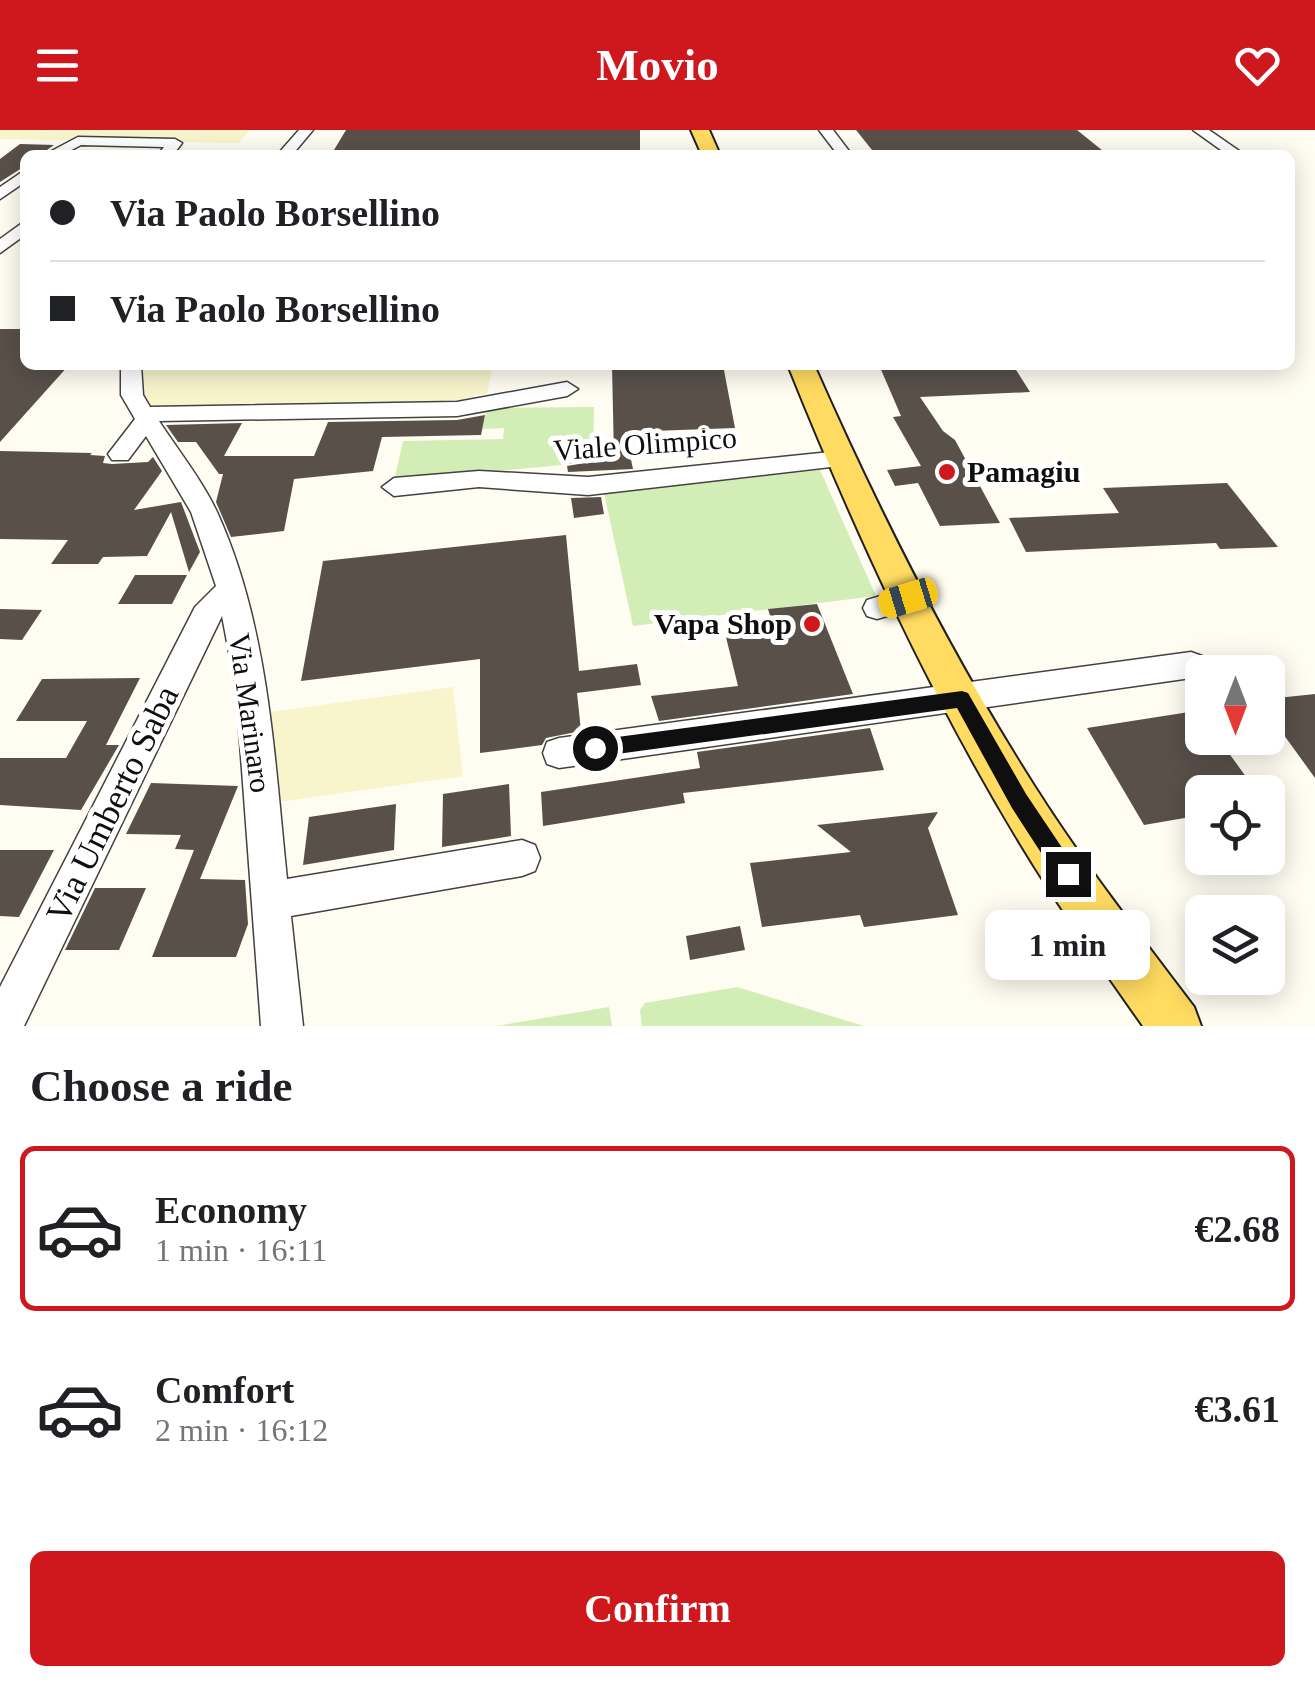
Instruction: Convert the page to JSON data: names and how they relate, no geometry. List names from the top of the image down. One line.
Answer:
{"streets":{"street":["Viale Olimpico","Via Marinaro","Via Umberto Saba"]},"crossings":[["Via Marinaro","Via Umberto Saba"]],"places":["Pamagiu","Vapa Shop"],"north":"bottom","page":{"header":"Movio","banner":["Via Paolo Borsellino","Via Paolo Borsellino"],"bubble":"1 min","heading":"Choose a ride","list":[{"name":"Economy","note":"1 min · 16:11","value":"€2.68"},{"name":"Comfort","note":"2 min · 16:12","value":"€3.61"}],"buttons":"Confirm"}}
